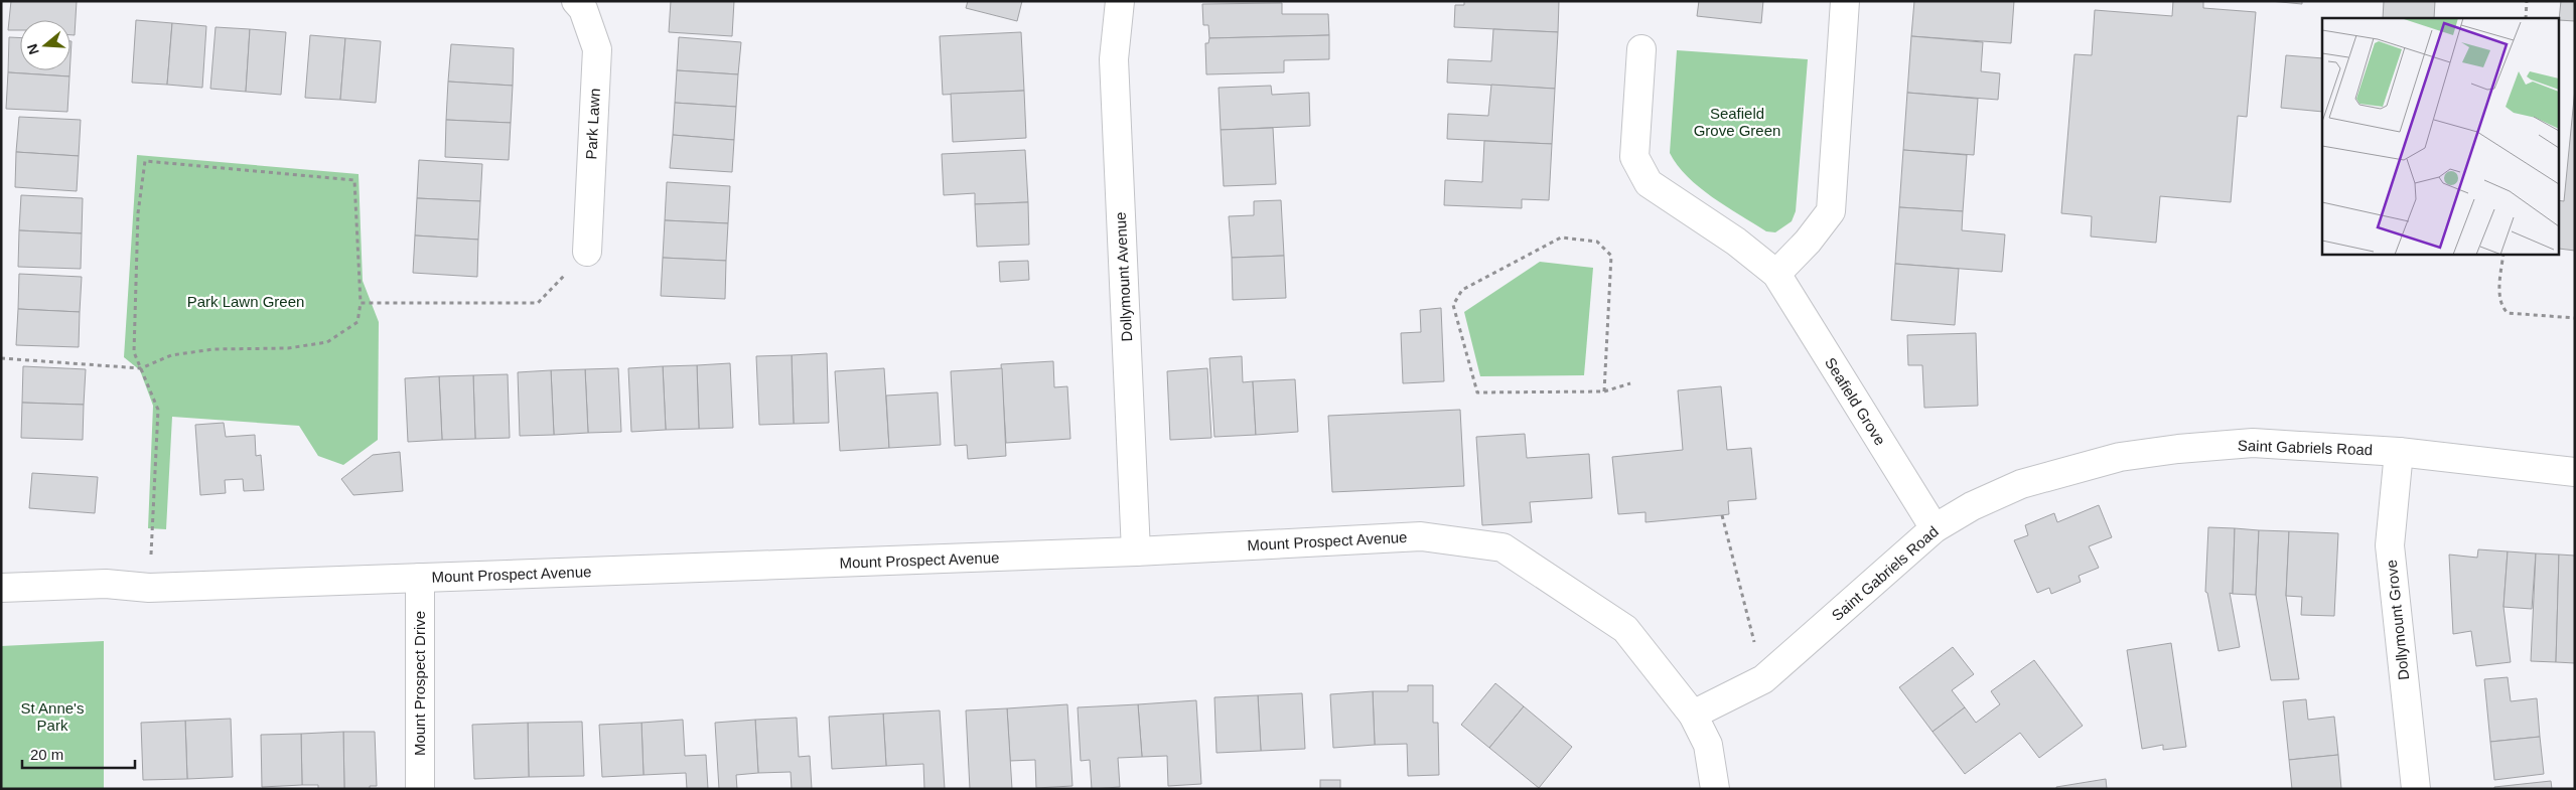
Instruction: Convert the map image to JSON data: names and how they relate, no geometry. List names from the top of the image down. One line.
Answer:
{"streets":{"street":["Park Lawn","Dollymount Avenue","Seafield Grove","Saint Gabriels Road","Mount Prospect Avenue","Dollymount Grove","Mount Prospect Drive"]},"crossings":[["Dollymount Avenue","Mount Prospect Avenue"],["Seafield Grove","Saint Gabriels Road"],["Saint Gabriels Road","Mount Prospect Avenue"],["Saint Gabriels Road","Dollymount Grove"],["Mount Prospect Avenue","Mount Prospect Drive"]],"parks":["Seafield Grove Green","Park Lawn Green","St Anne's Park"],"scale_bar":"20 m","north":"left"}
